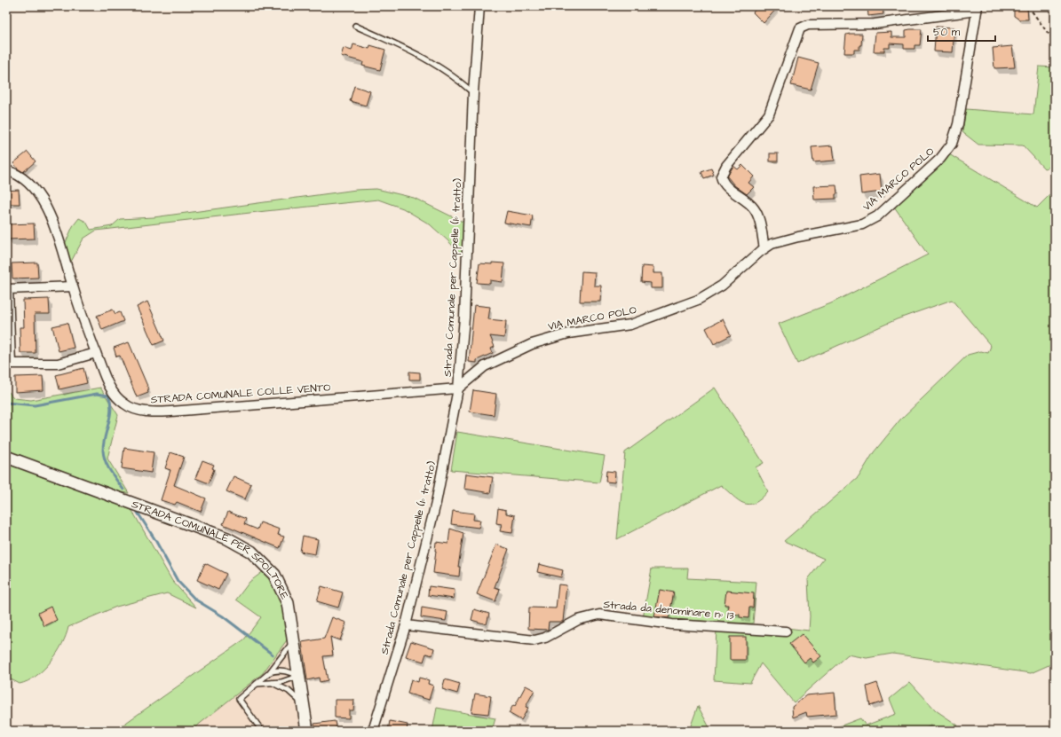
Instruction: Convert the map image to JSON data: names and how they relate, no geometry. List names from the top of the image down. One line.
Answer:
{"streets":{"street":["VIA MARCO POLO","Strada Comunale per Cappelle (1º tratto)","STRADA COMUNALE COLLE VENTO","STRADA COMUNALE PER SPOLTORE","Strada da denominare nº 13"]},"crossings":[["VIA MARCO POLO","Strada Comunale per Cappelle (1º tratto)"],["VIA MARCO POLO","STRADA COMUNALE COLLE VENTO"],["Strada Comunale per Cappelle (1º tratto)","STRADA COMUNALE COLLE VENTO"],["Strada Comunale per Cappelle (1º tratto)","Strada da denominare nº 13"]],"scale_bar":"50 m"}
